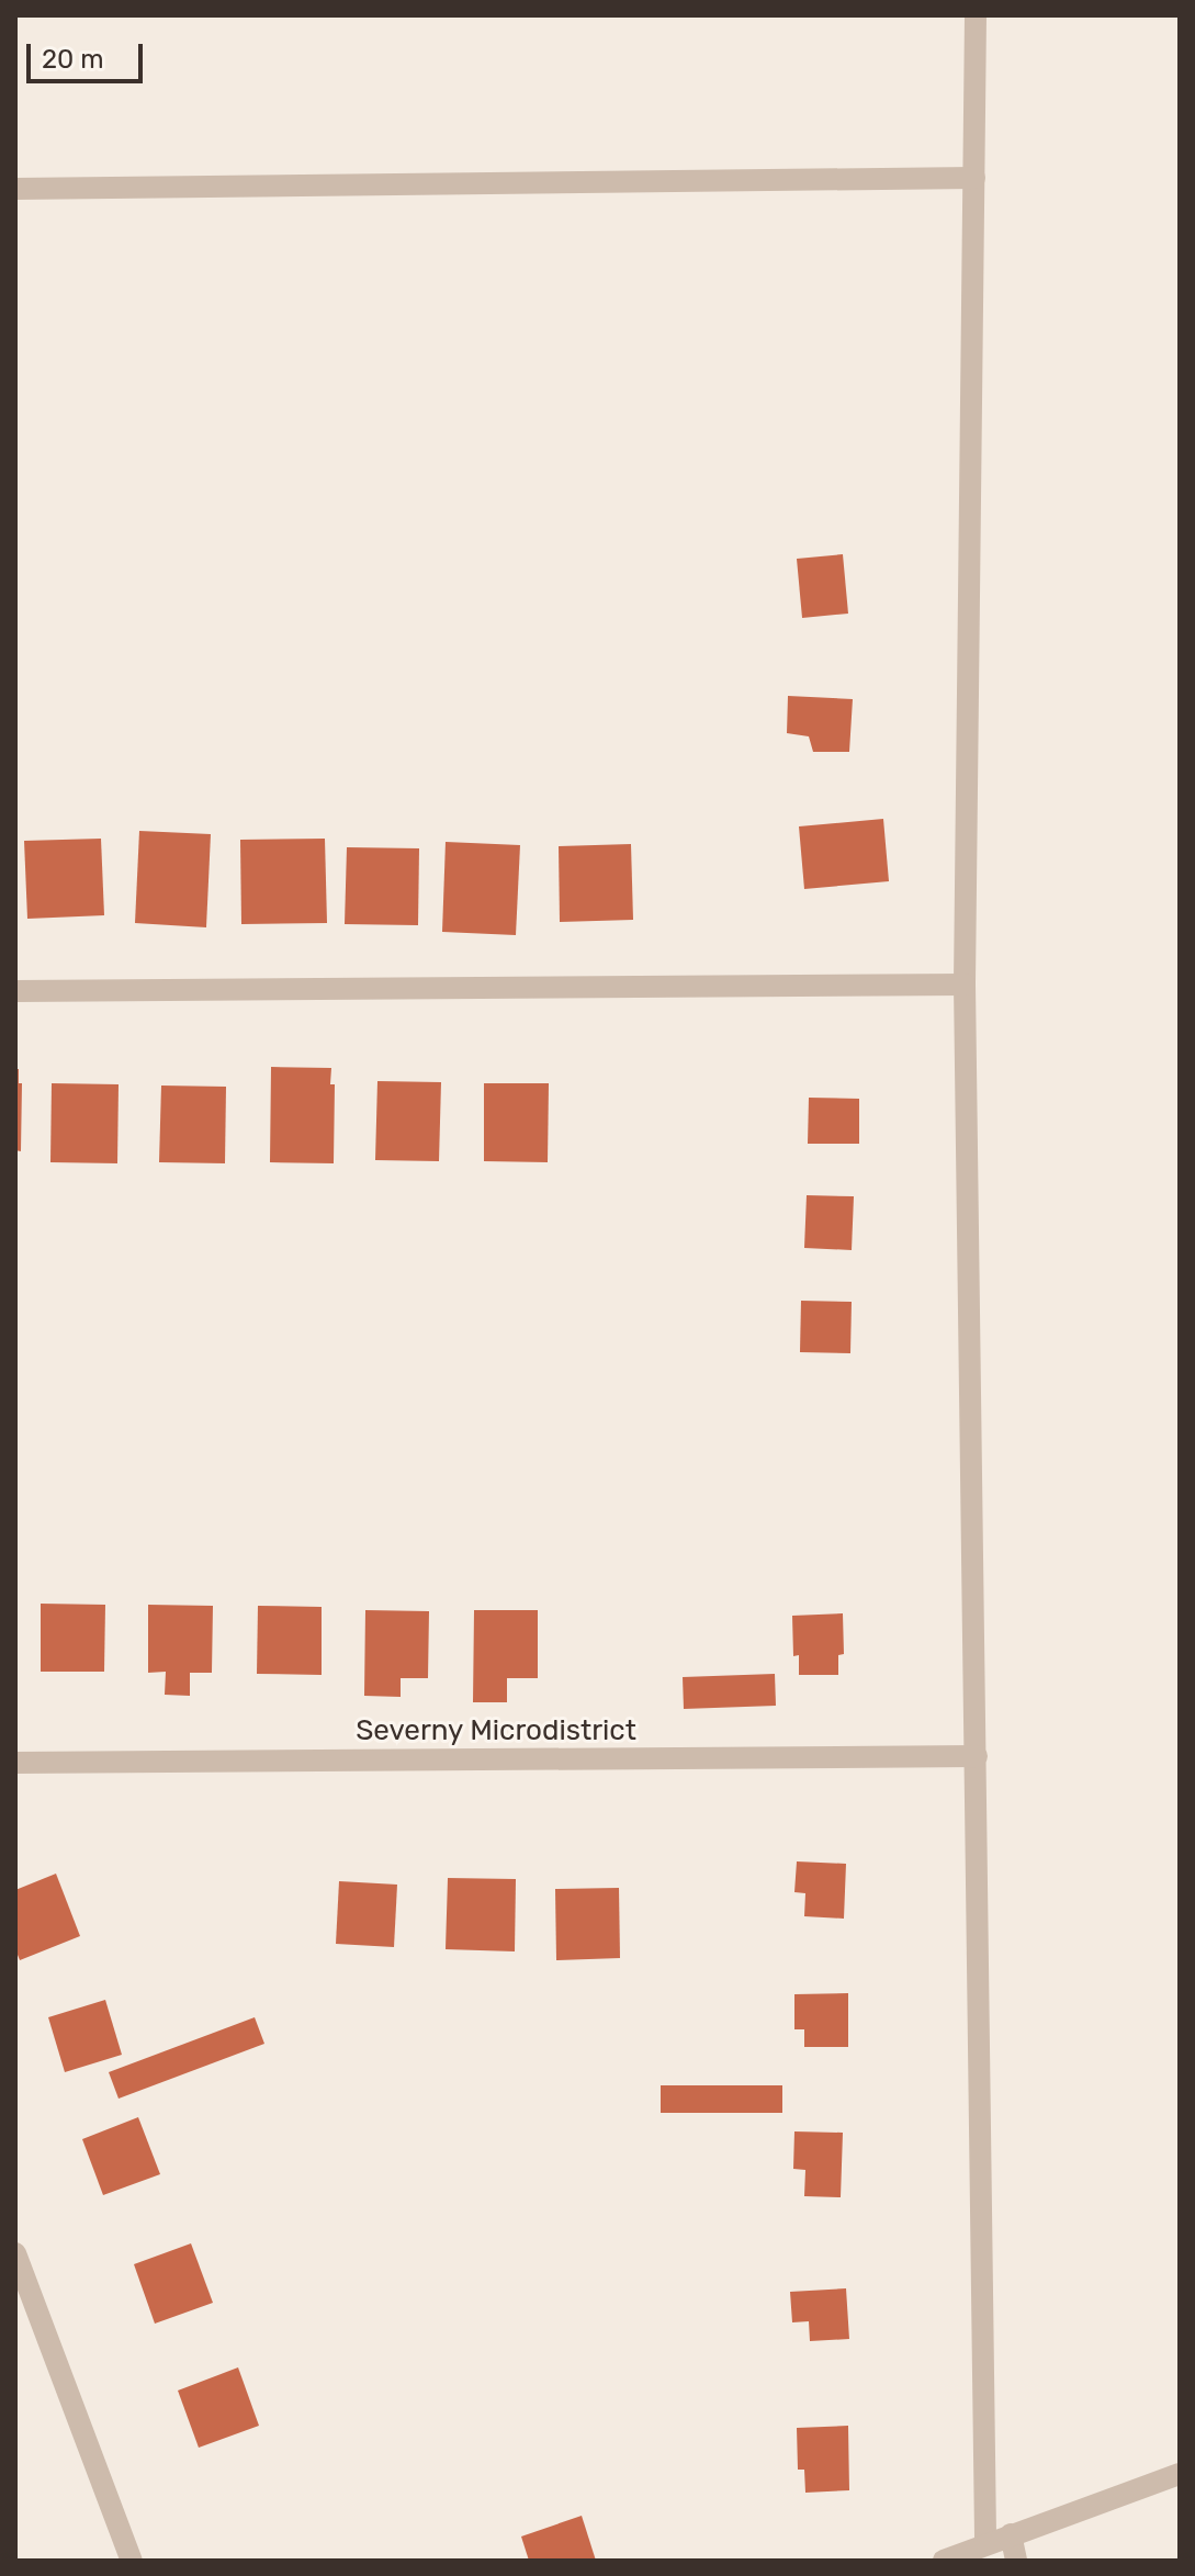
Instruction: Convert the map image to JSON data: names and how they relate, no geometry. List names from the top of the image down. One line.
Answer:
{"streets":{"street":["Severny Microdistrict"]},"scale_bar":"20 m"}
